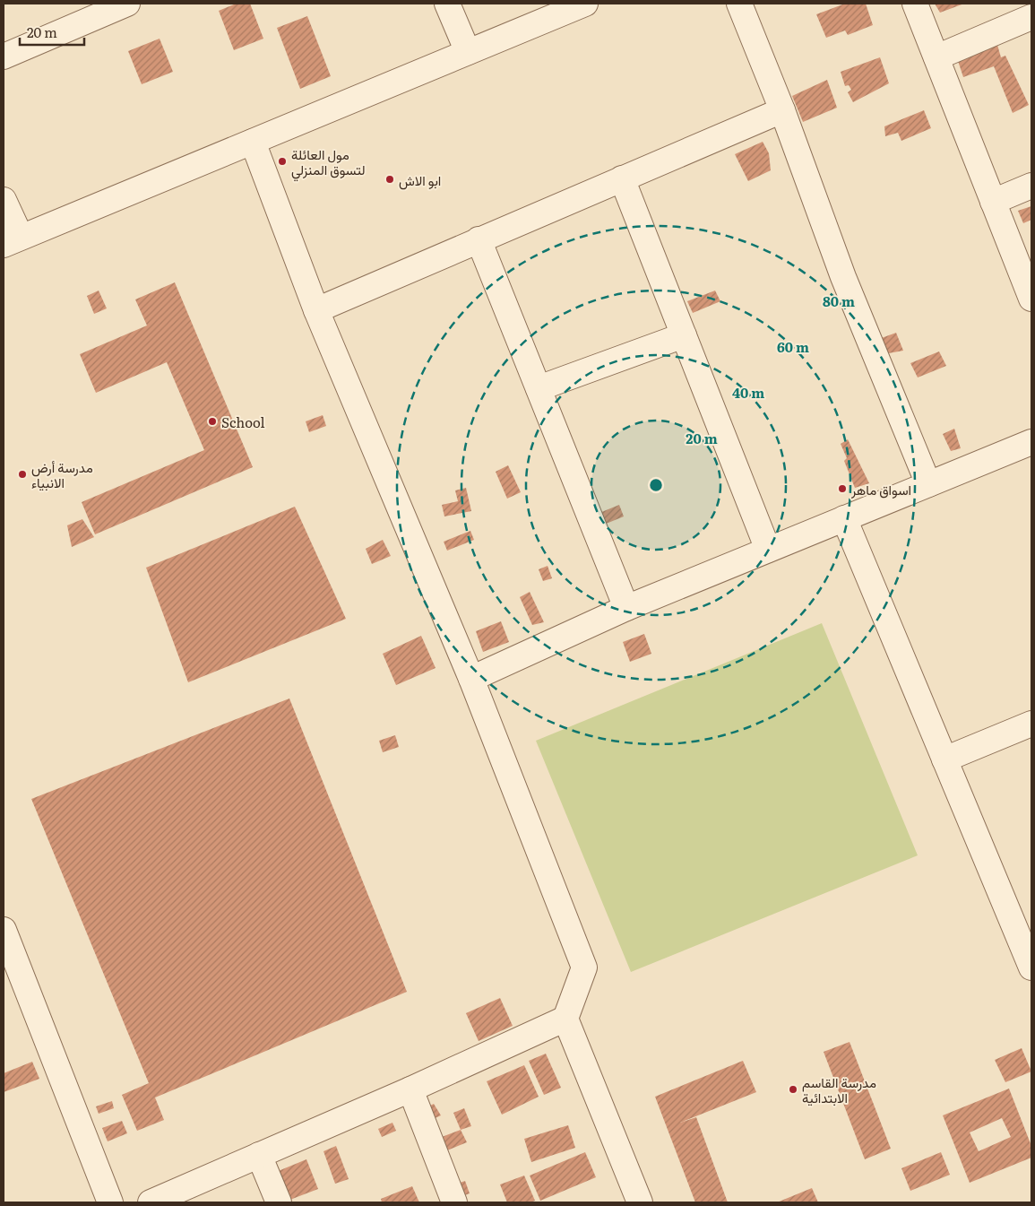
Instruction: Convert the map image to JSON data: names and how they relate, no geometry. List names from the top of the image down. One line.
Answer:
{"places":["مول العائلة لتسوق المنزلي","ابو الاش","School","مدرسة أرض الانبياء","اسواق ماهر","مدرسة القاسم الابتدائية"],"scale_bar":"20 m","rings":["80 m","60 m","40 m","20 m"]}
